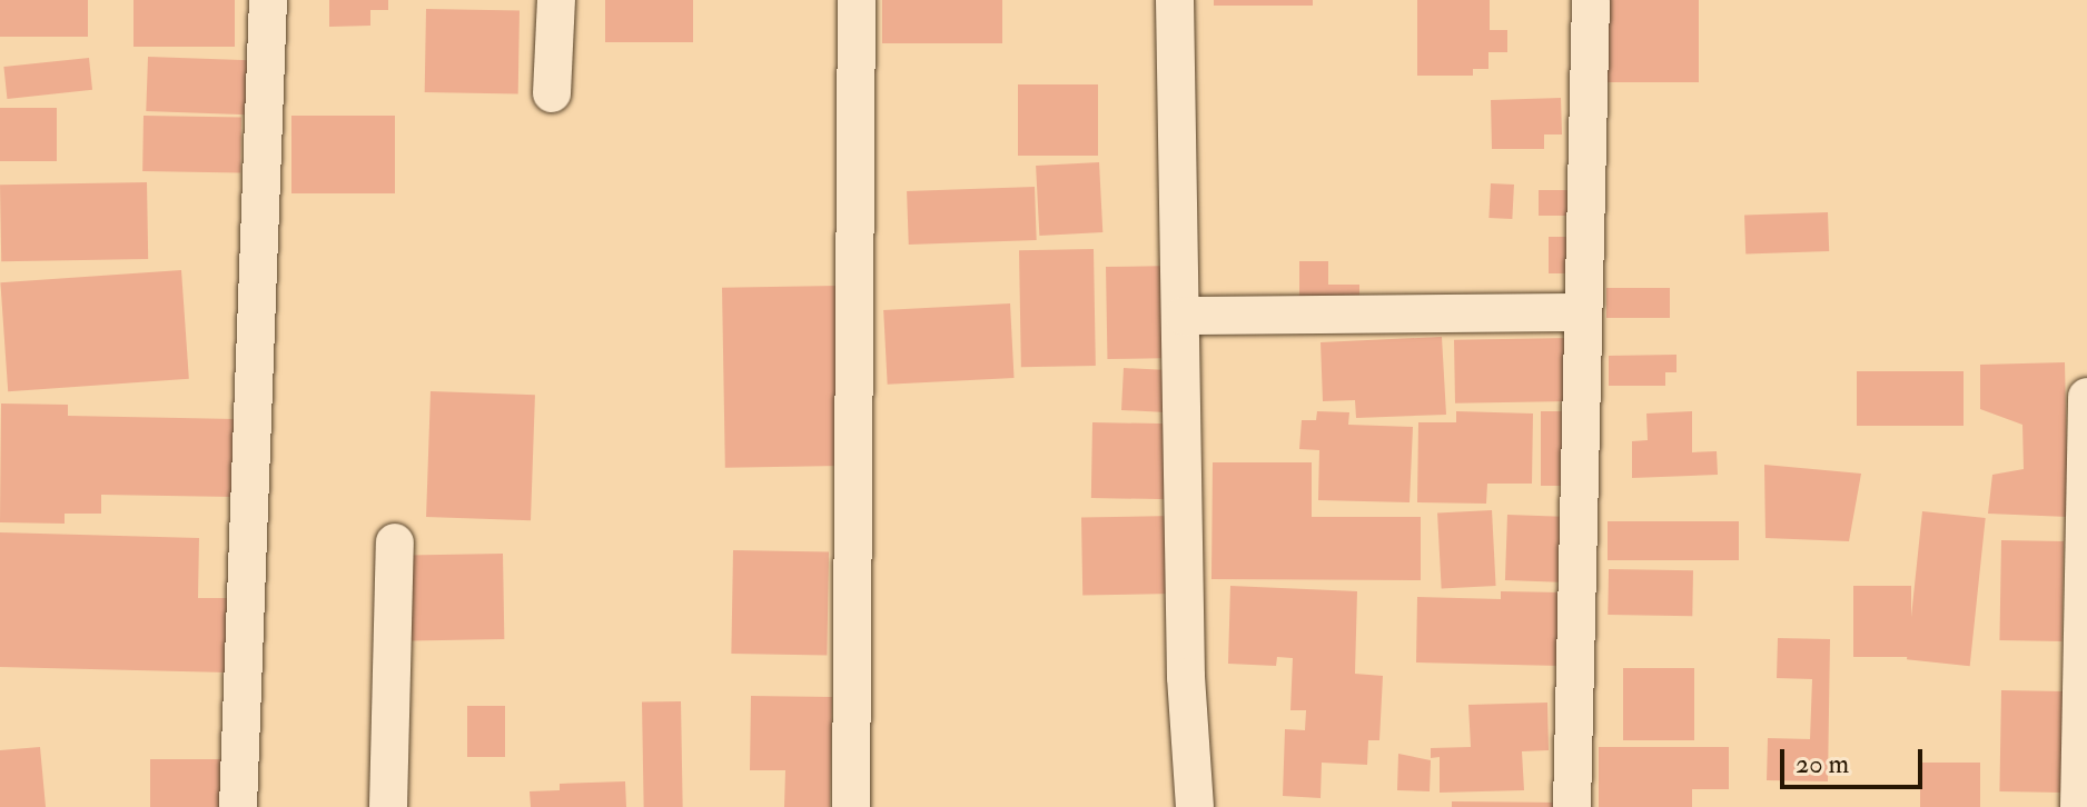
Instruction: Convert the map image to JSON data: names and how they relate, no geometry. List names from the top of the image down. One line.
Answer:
{"scale_bar":"20 m"}
